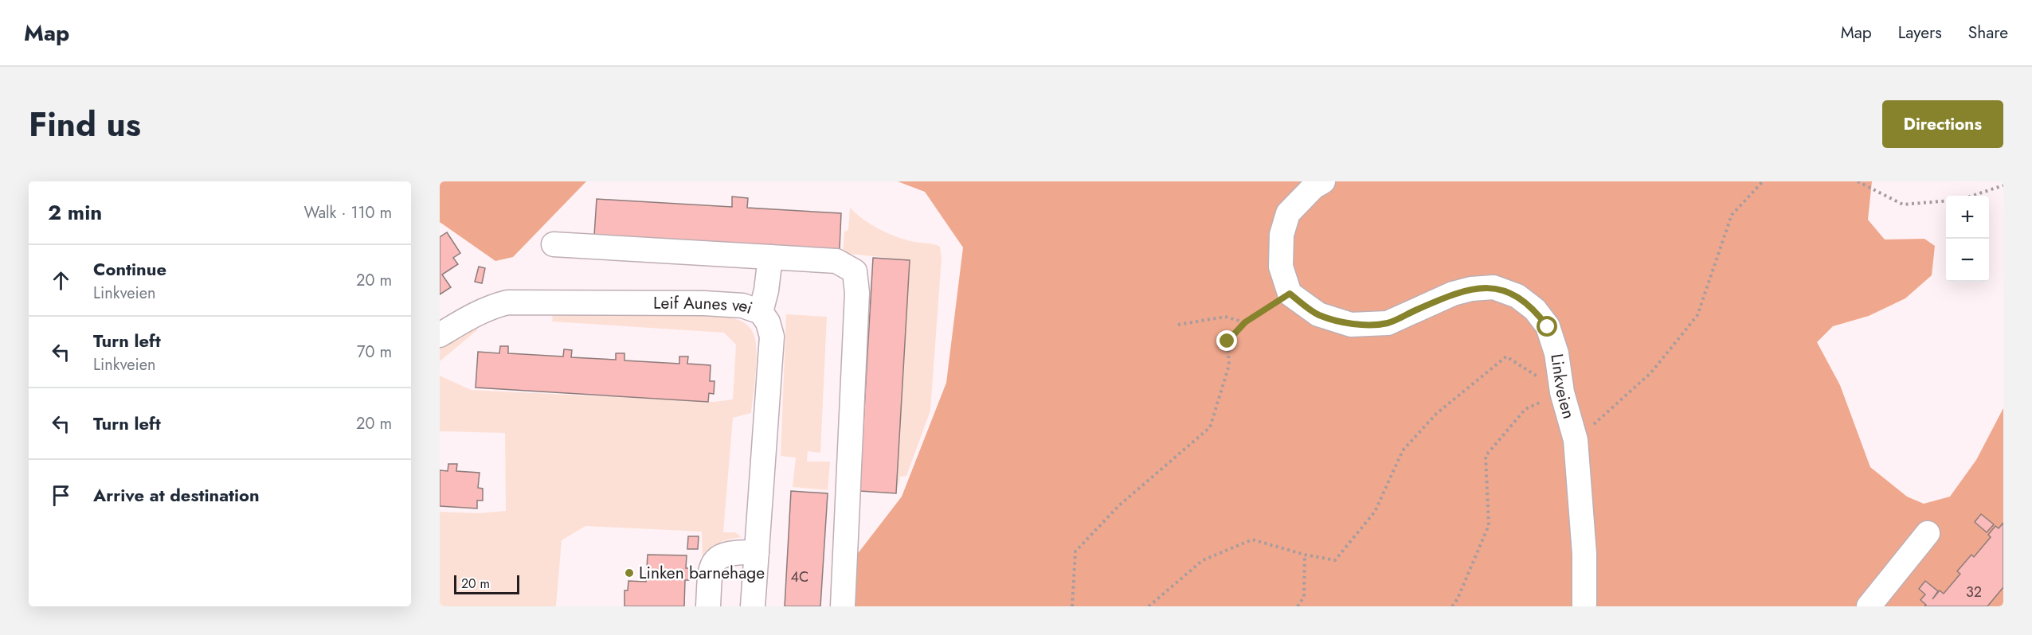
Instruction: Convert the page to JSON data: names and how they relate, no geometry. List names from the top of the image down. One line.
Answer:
{"streets":{"street":["Leif Aunes vei","Linkveien"]},"places":["Linken barnehage"],"house_numbers":["4C","32"],"scale_bar":"20 m","page":{"header":"Map","nav":["Map","Layers","Share"],"title":"Find us","buttons":"Directions","heading":["2 min","Walk · 110 m"],"map_buttons":["+","−"],"list":[["Continue","Linkveien","20 m"],["Turn left","Linkveien","70 m"],["Turn left","20 m"],"Arrive at destination"],"scale":"20 m"}}
